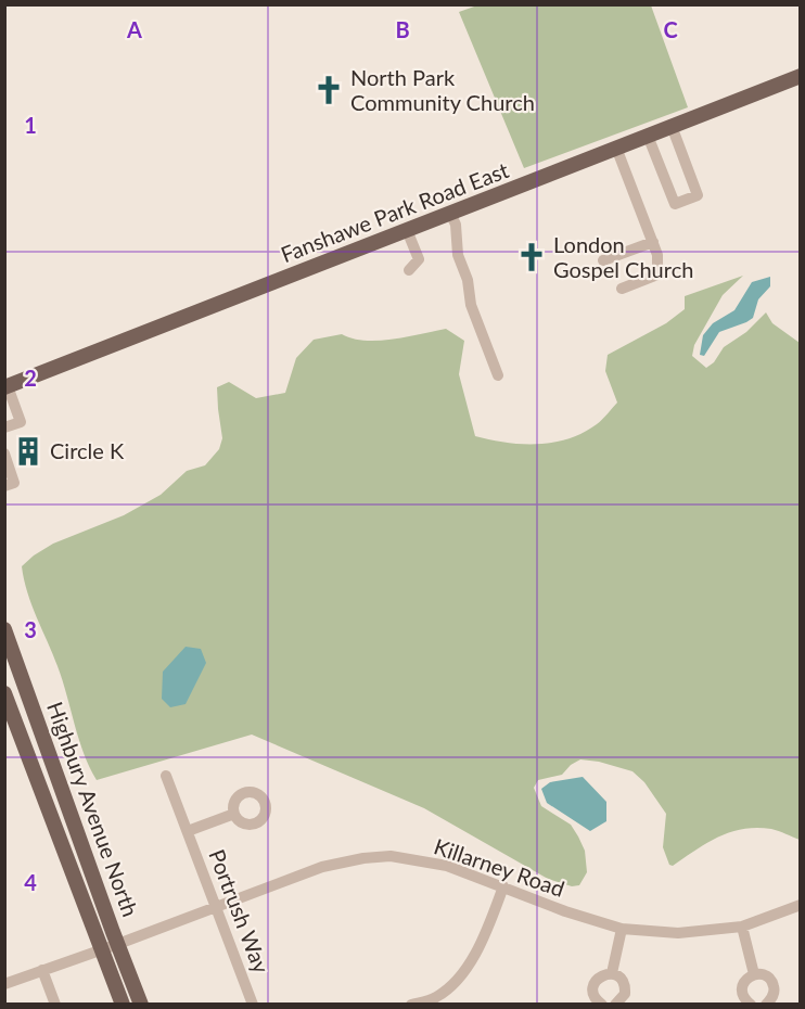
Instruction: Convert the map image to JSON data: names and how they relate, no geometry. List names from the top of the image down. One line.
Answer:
{"streets":{"main road":["Fanshawe Park Road East","Highbury Avenue North"],"street":["Killarney Road","Portrush Way"]},"crossings":[["Highbury Avenue North","Killarney Road"],["Killarney Road","Portrush Way"]],"places":{"church":["North Park Community Church","London Gospel Church"],"building":["Circle K"]},"grid":{"columns":["A","B","C"],"rows":["1","2","3","4"]}}
